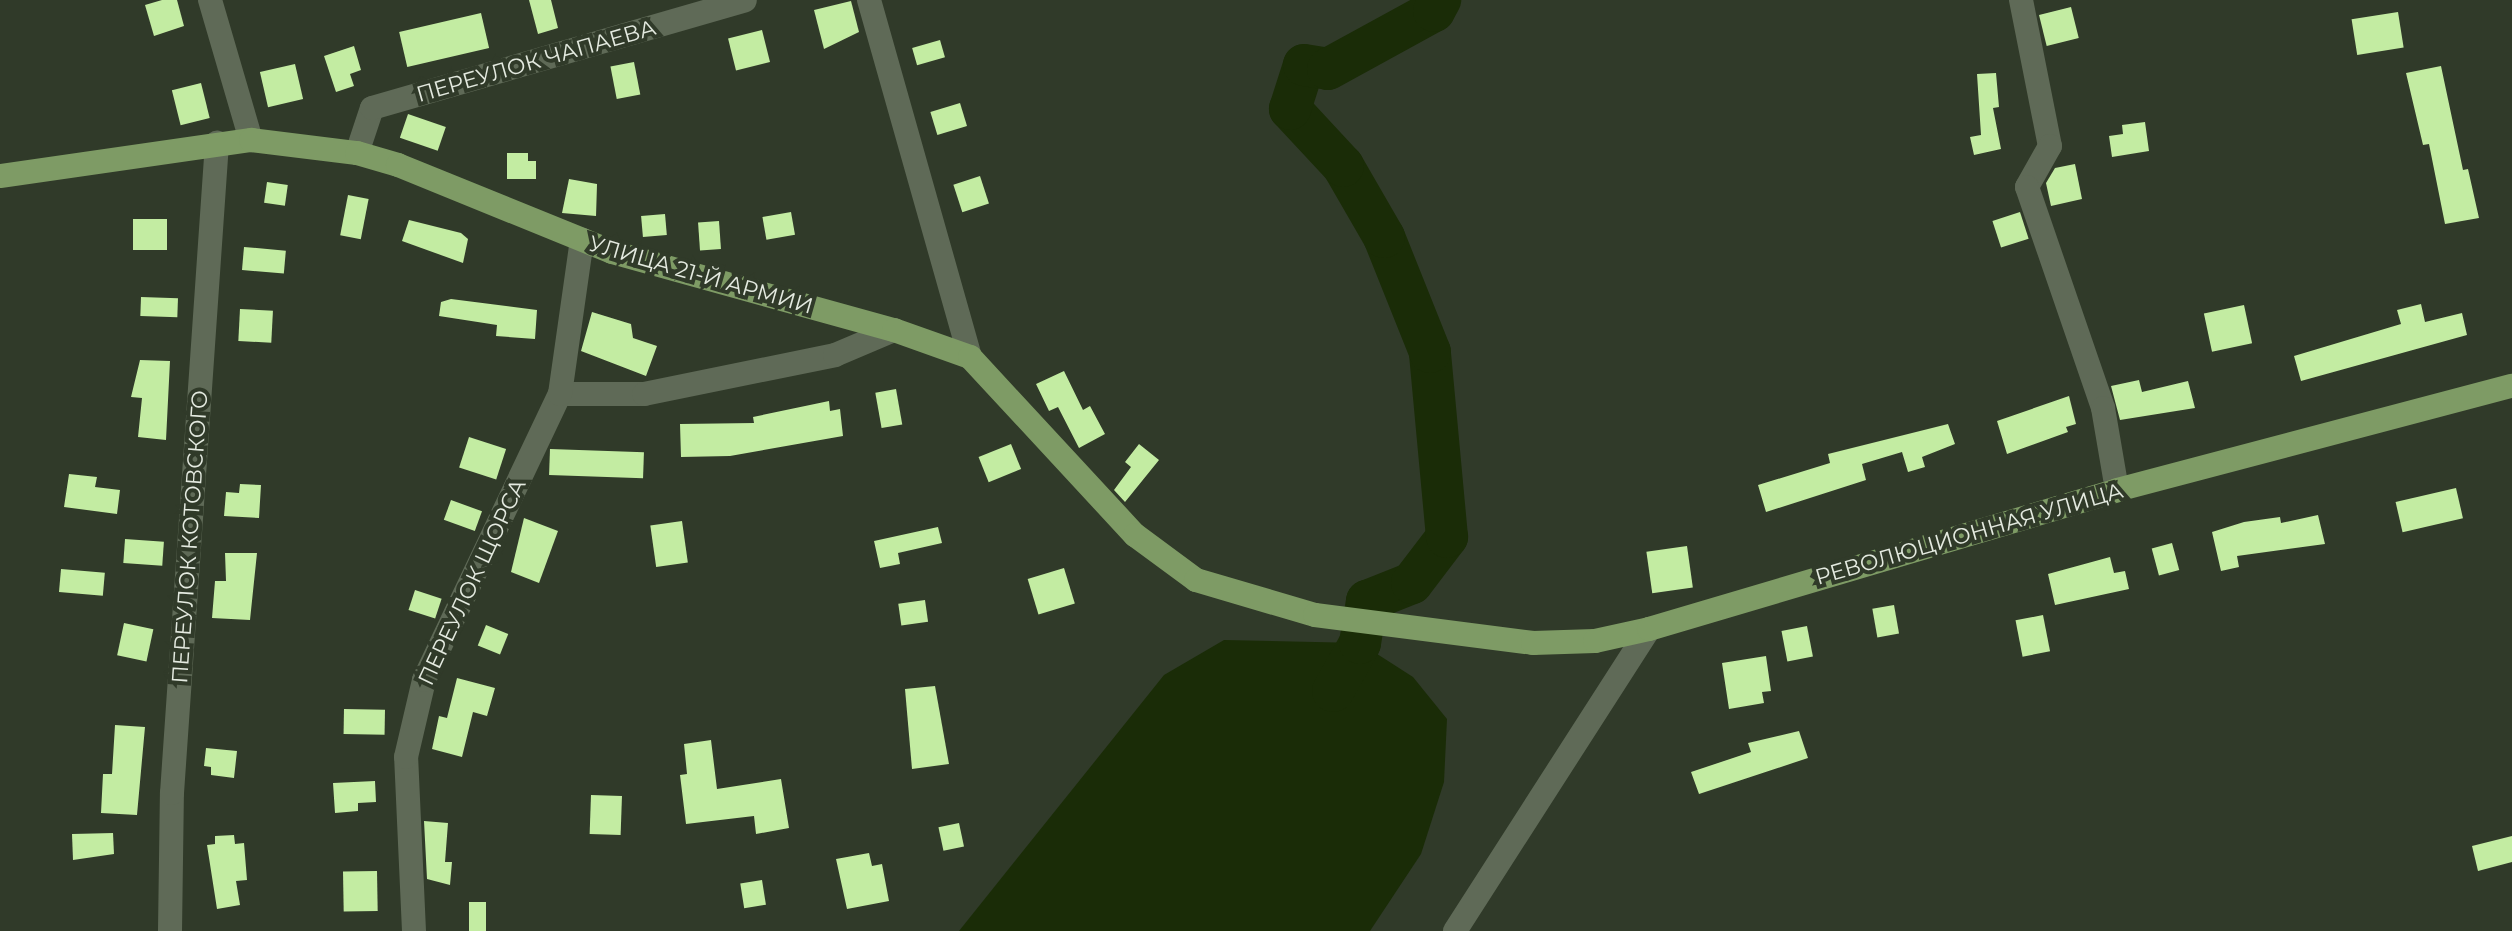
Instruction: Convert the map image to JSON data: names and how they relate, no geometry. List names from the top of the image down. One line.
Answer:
{"streets":{"main road":["УЛИЦА 21-Й АРМИИ","РЕВОЛЮЦИОННАЯ УЛИЦА"],"street":["ПЕРЕУЛОК ЧАПАЕВА","ПЕРЕУЛОК КОТОВСКОГО","ПЕРЕУЛОК ЩОРСА"]},"crossings":[["ПЕРЕУЛОК ЧАПАЕВА","УЛИЦА 21-Й АРМИИ"],["УЛИЦА 21-Й АРМИИ","РЕВОЛЮЦИОННАЯ УЛИЦА"],["УЛИЦА 21-Й АРМИИ","ПЕРЕУЛОК КОТОВСКОГО"],["УЛИЦА 21-Й АРМИИ","ПЕРЕУЛОК ЩОРСА"]]}
